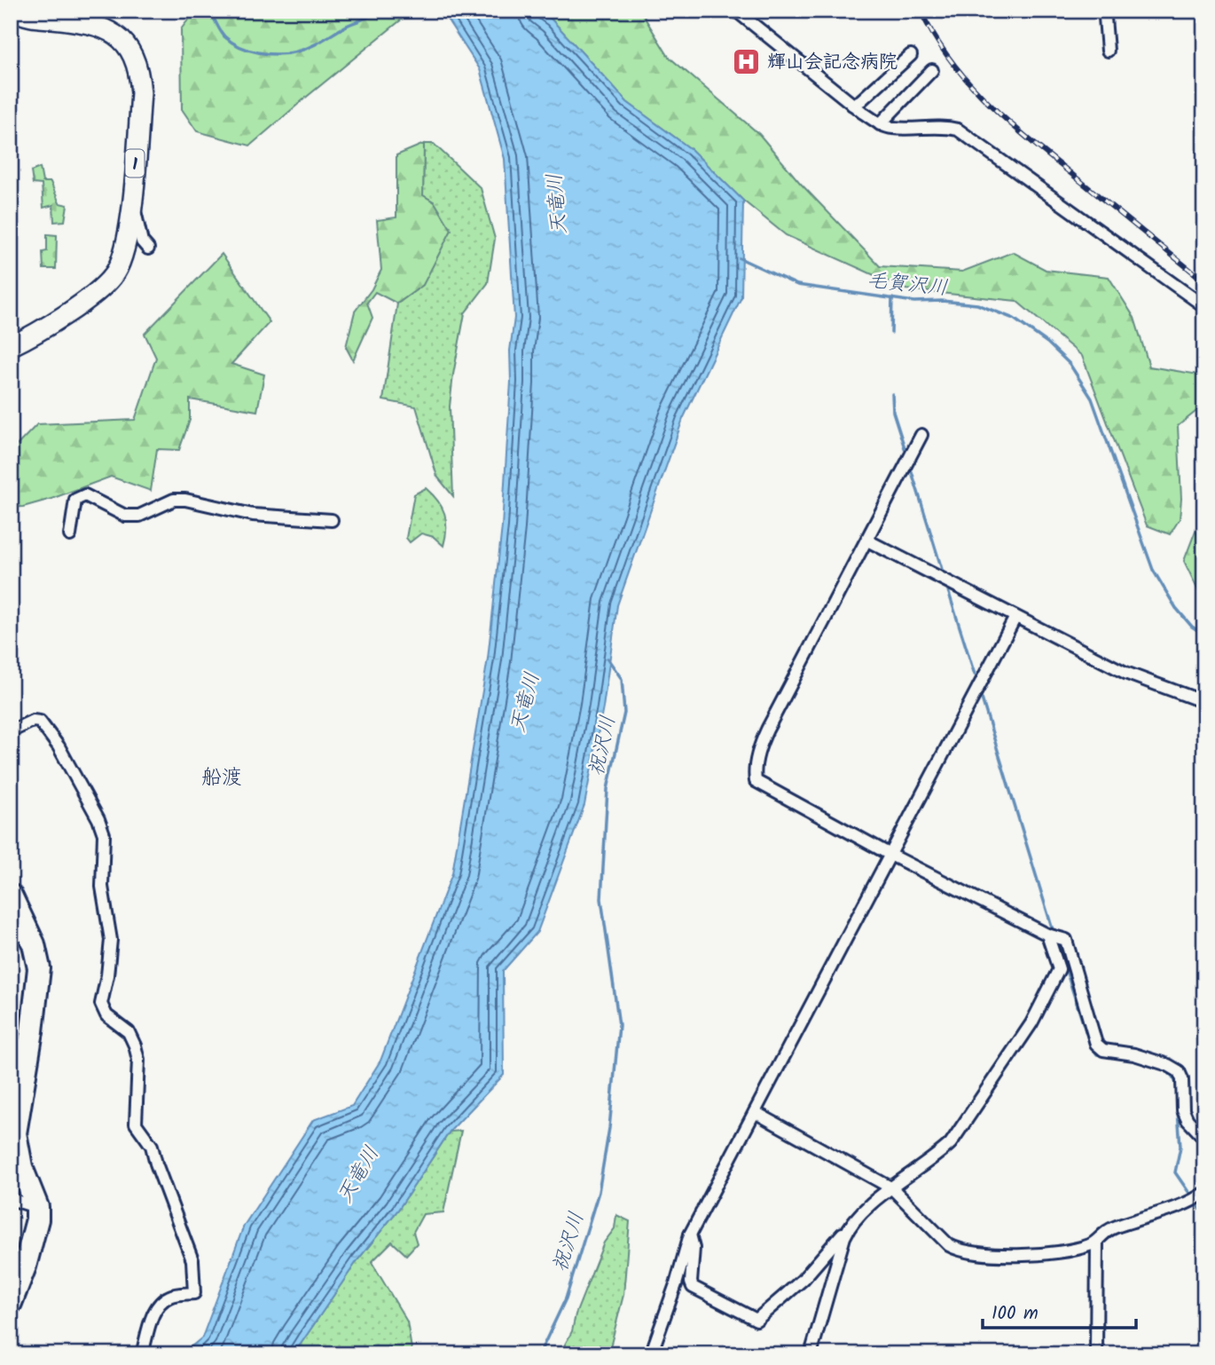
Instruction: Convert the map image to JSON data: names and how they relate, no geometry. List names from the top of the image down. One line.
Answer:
{"streets":{"main road":["1"]},"districts":["船渡"],"water":["天竜川","毛賀沢川","祝沢川"],"places":{"hospital":["輝山会記念病院"]},"scale_bar":"100 m"}
